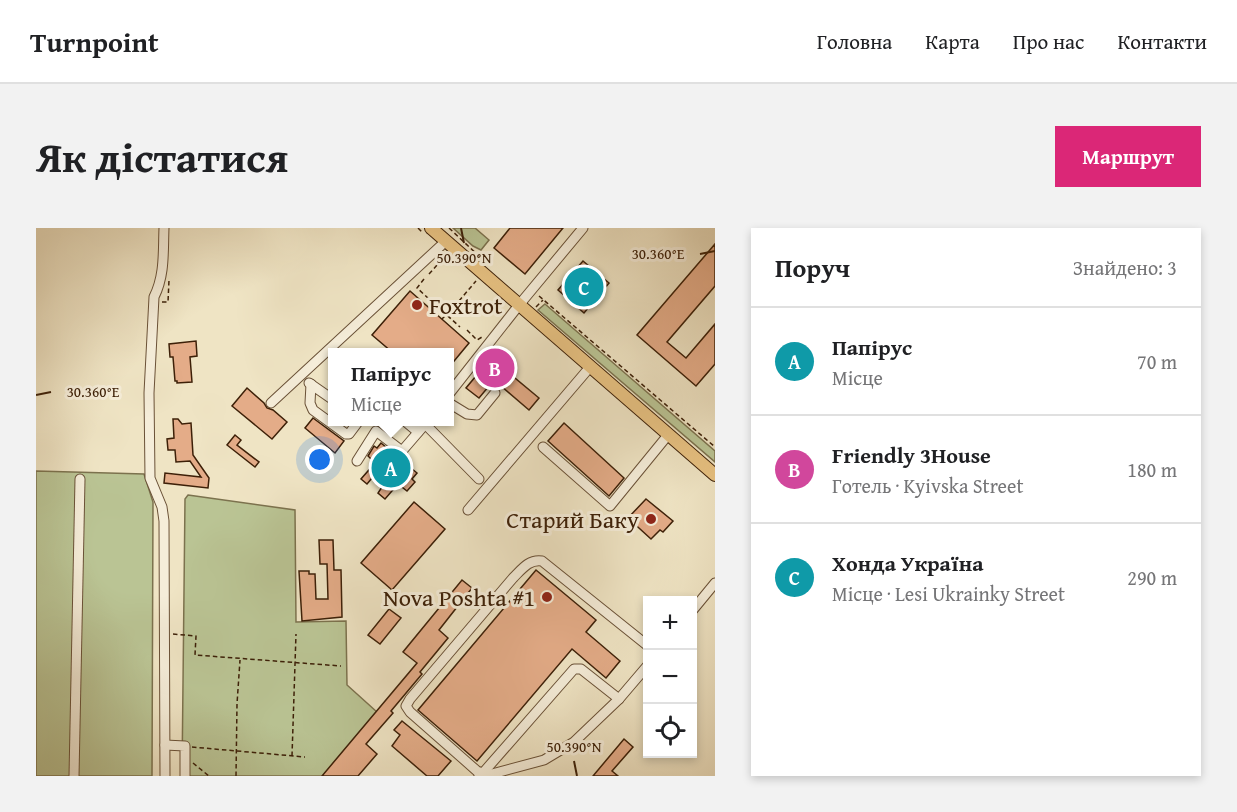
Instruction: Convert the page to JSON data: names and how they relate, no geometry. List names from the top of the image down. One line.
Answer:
{"places":["Foxtrot","Старий Баку","Nova Poshta #1"],"page":{"header":"Turnpoint","nav":["Головна","Карта","Про нас","Контакти"],"title":"Як дістатися","buttons":"Маршрут","heading":["Поруч","Знайдено: 3"],"pins":["C","B","A"],"list":[{"mark":"A","name":"Папірус","note":"Місце","value":"70 m"},{"mark":"B","name":"Friendly 3House","note":"Готель · Kyivska Street","value":"180 m"},{"mark":"C","name":"Хонда Україна","note":"Місце · Lesi Ukrainky Street","value":"290 m"}],"popup":["Папірус","Місце"],"map_buttons":["+","−"]},"coordinates":["30.360°E","50.390°N"]}
